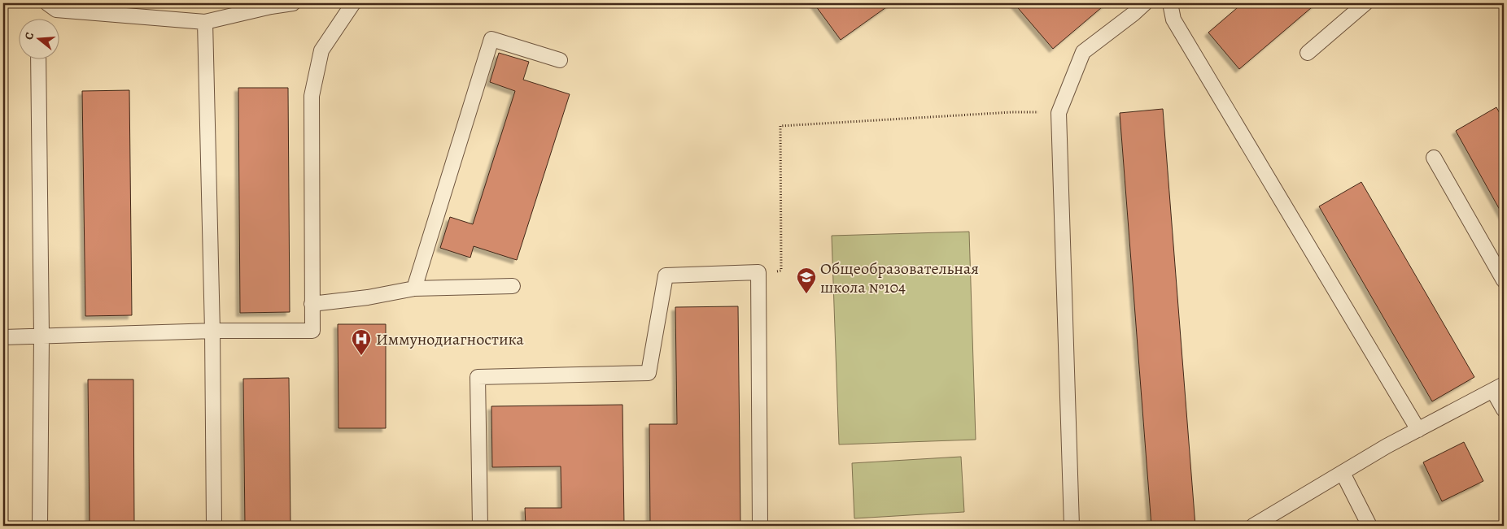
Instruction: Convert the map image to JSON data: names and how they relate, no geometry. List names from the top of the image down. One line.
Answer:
{"places":{"school or university":["Общеобразовательная школа №104"],"hospital":["Иммунодиагностика"]},"north":"left"}
